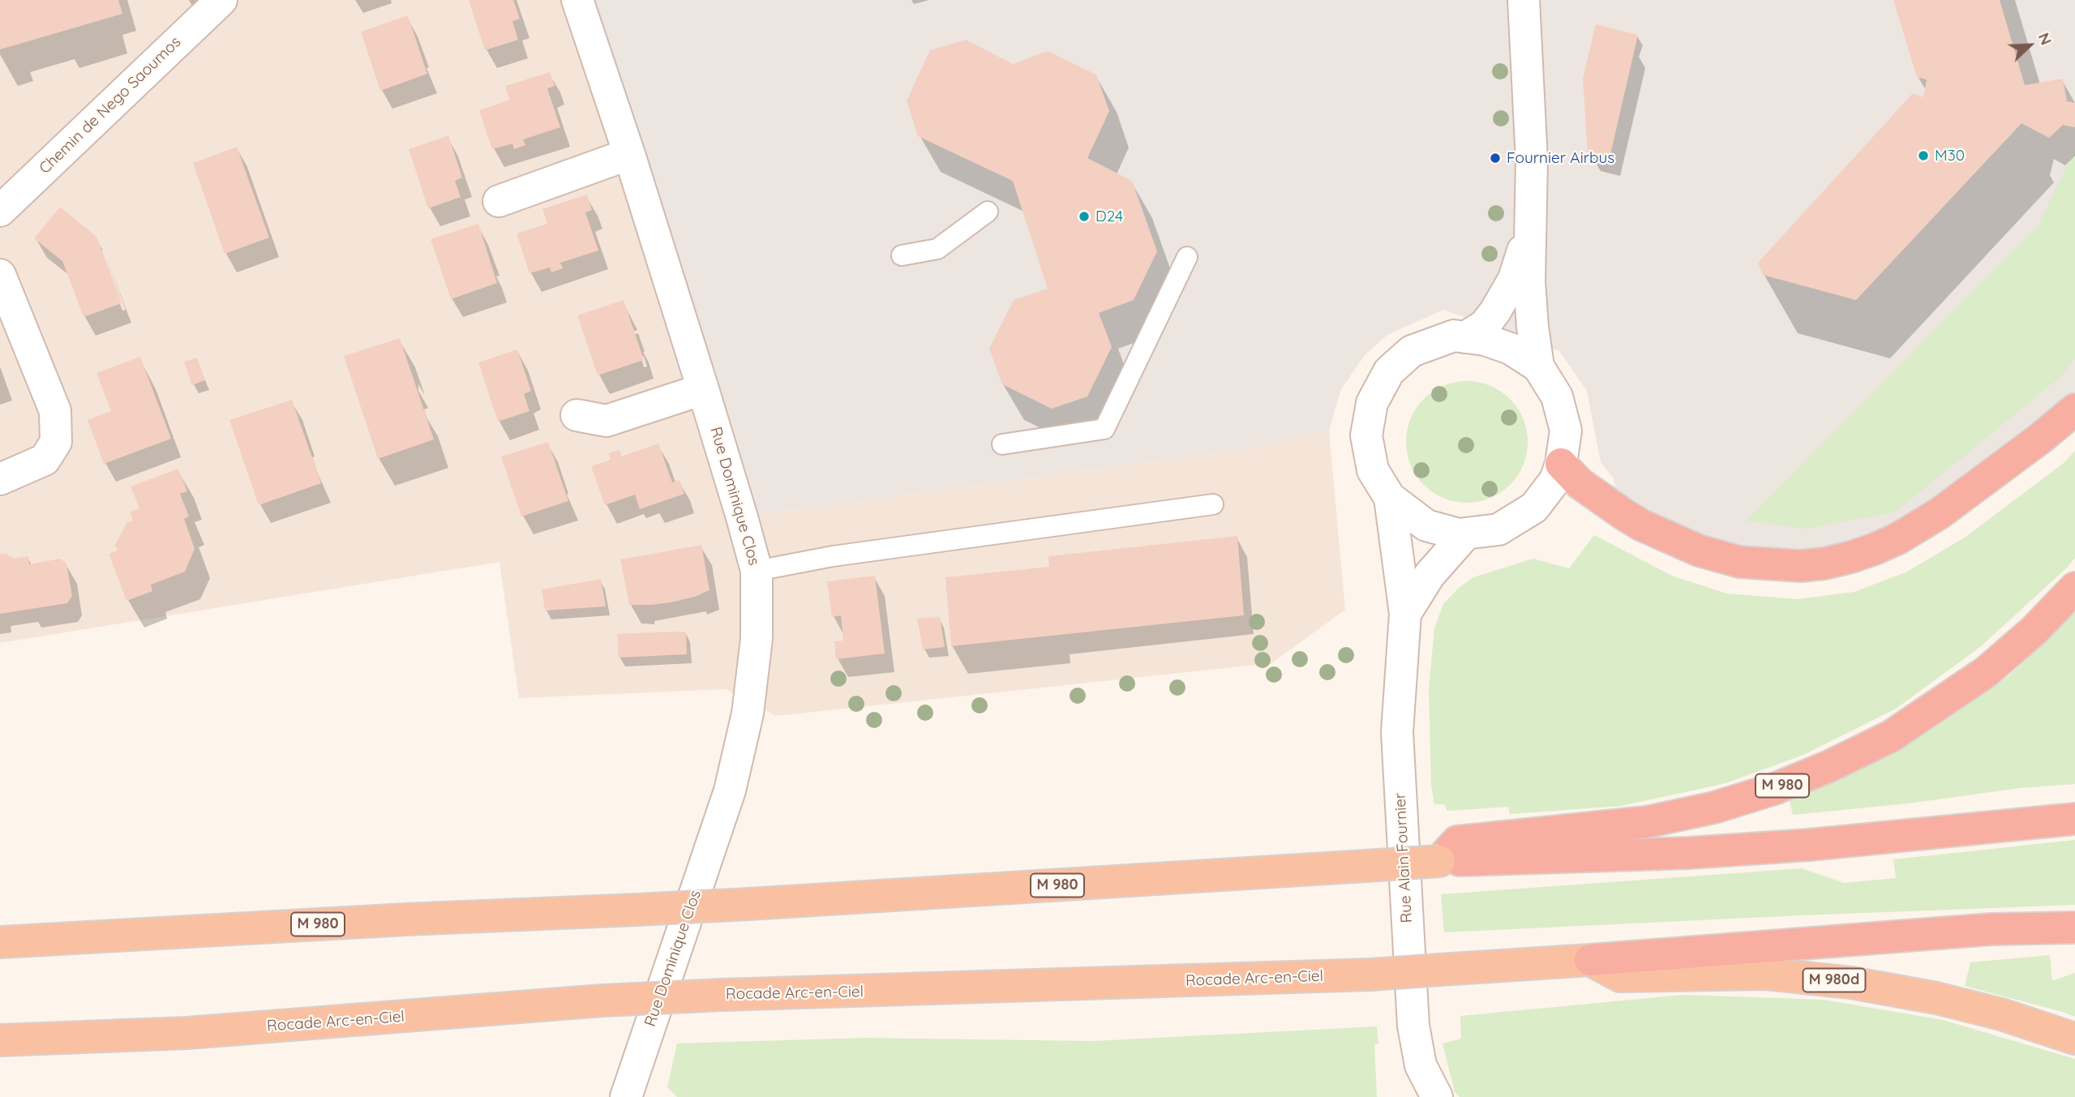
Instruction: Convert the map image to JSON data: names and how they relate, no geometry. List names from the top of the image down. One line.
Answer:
{"streets":{"highway":["M 980","Rocade Arc-en-Ciel","M 980d"],"street":["Chemin de Nego Saoumos","Rue Dominique Clos","Rue Alain Fournier"]},"crossings":[["Rocade Arc-en-Ciel","M 980d"]],"places":["M30","Fournier Airbus","D24"],"north":"top right"}
